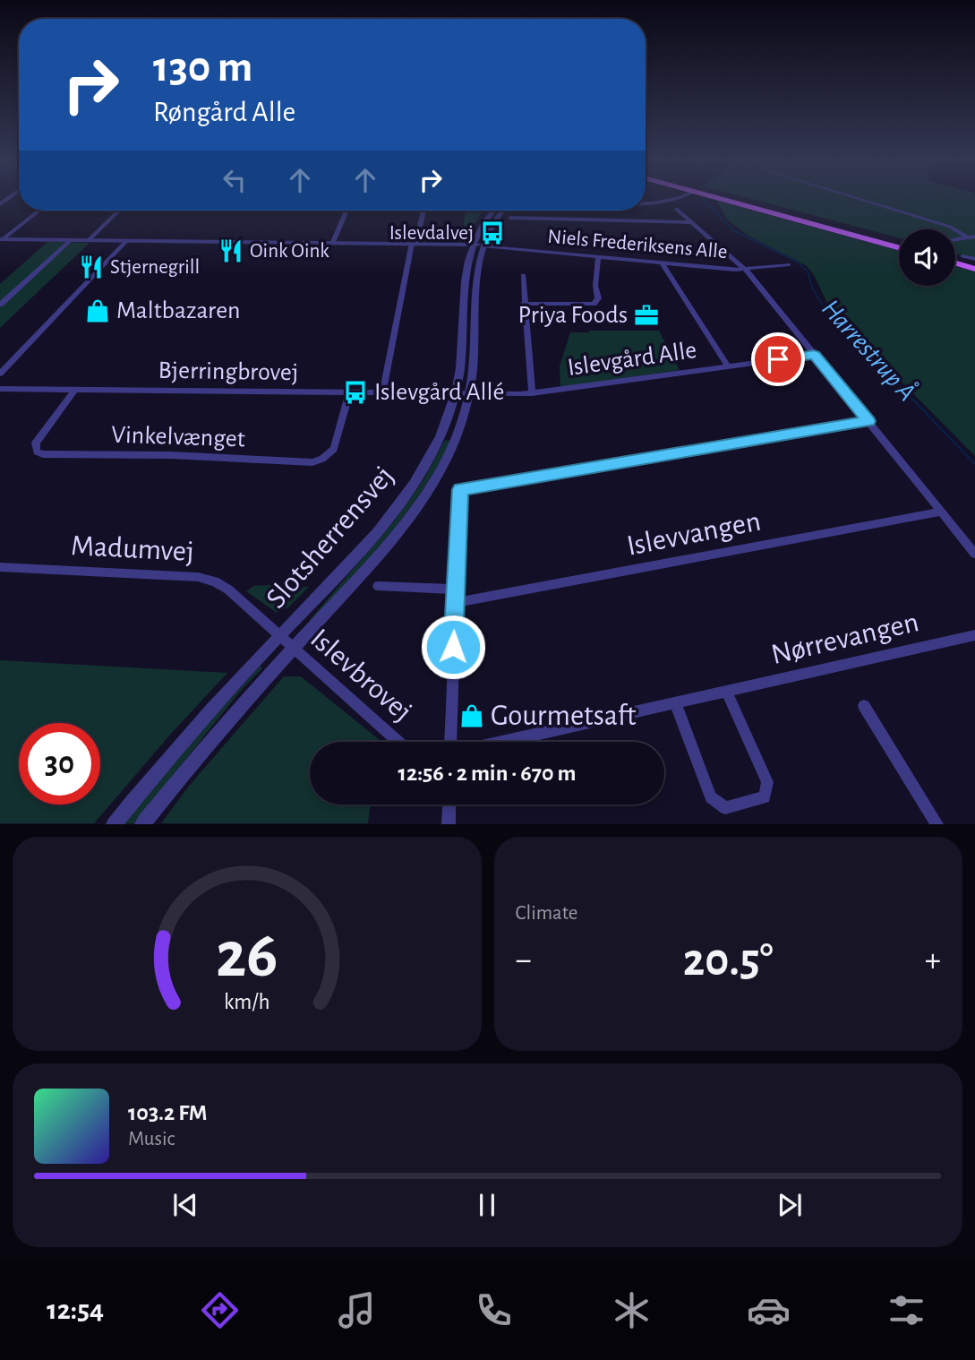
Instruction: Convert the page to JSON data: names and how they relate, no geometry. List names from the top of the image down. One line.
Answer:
{"streets":{"street":["Niels Frederiksens Alle","Islevgård Alle","Bjerringbrovej","Vinkelvænget","Islevvangen","Slotsherrensvej","Madumvej","Nørrevangen","Islevbrovej"]},"crossings":[["Niels Frederiksens Alle","Slotsherrensvej"],["Islevgård Alle","Bjerringbrovej"],["Islevgård Alle","Slotsherrensvej"],["Bjerringbrovej","Vinkelvænget"],["Bjerringbrovej","Slotsherrensvej"],["Islevvangen","Islevbrovej"],["Slotsherrensvej","Madumvej"],["Slotsherrensvej","Islevbrovej"],["Madumvej","Islevbrovej"]],"water":["Harrestrup Å"],"places":{"bus stop":["Islevdalvej","Islevgård Allé"],"restaurant":["Oink Oink","Stjernegrill"],"shop":["Maltbazaren","Gourmetsaft"],"office":["Priya Foods"]},"page":{"turn":["130 m","Røngård Alle"],"limit":"30","trip":"12:56 · 2 min · 670 m","tile":"Climate","heat":["−","20.5°","+"],"song":["103.2 FM","Music"],"tabs":"12:54","gauge":["26","km/h"]}}
